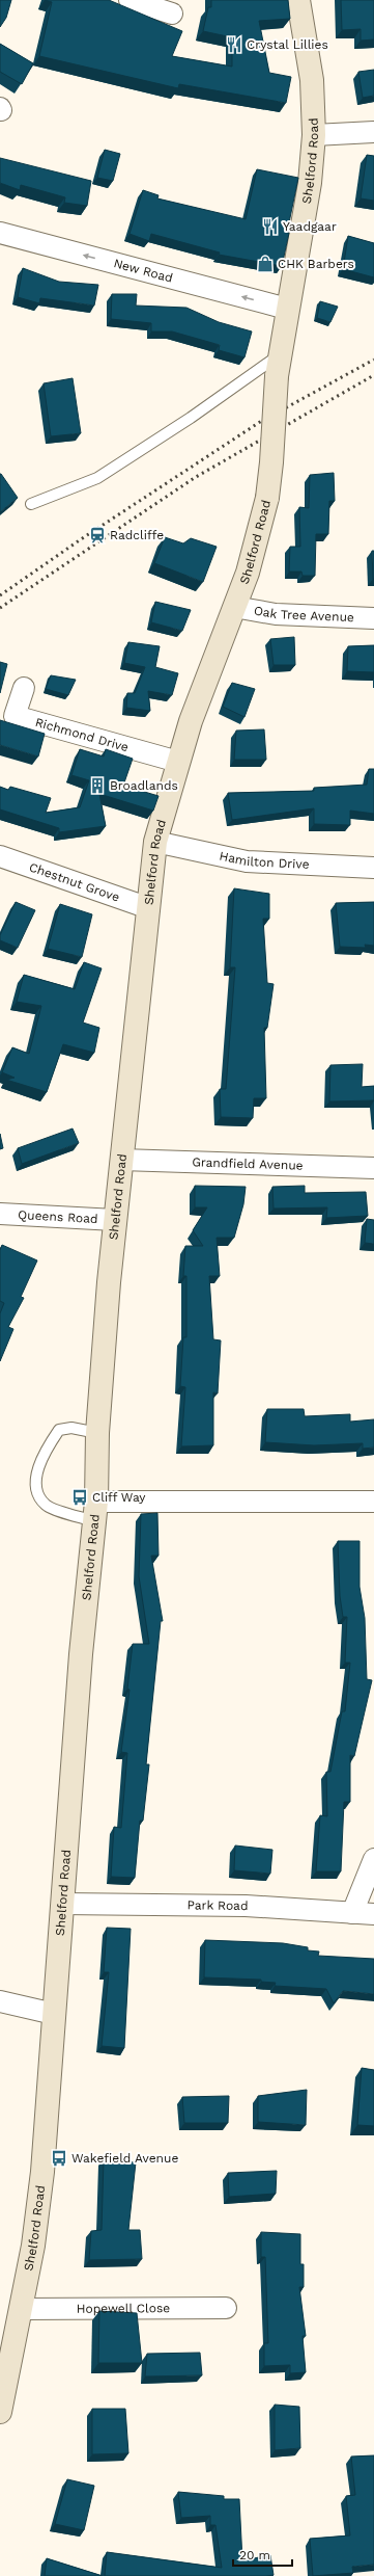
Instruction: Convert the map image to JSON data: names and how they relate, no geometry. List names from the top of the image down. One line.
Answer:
{"streets":{"street":["Shelford Road","New Road","Oak Tree Avenue","Richmond Drive","Hamilton Drive","Chestnut Grove","Grandfield Avenue","Queens Road","Park Road","Hopewell Close"]},"crossings":[["Shelford Road","New Road"],["Shelford Road","Oak Tree Avenue"],["Shelford Road","Richmond Drive"],["Shelford Road","Hamilton Drive"],["Shelford Road","Chestnut Grove"],["Shelford Road","Grandfield Avenue"],["Shelford Road","Queens Road"],["Shelford Road","Park Road"],["Shelford Road","Hopewell Close"]],"one_way":["New Road"],"places":{"restaurant":["Crystal Lillies","Yaadgaar"],"shop":["CHK Barbers"],"station":["Radcliffe"],"building":["Broadlands"],"bus stop":["Cliff Way","Wakefield Avenue"]},"scale_bar":"20 m"}
